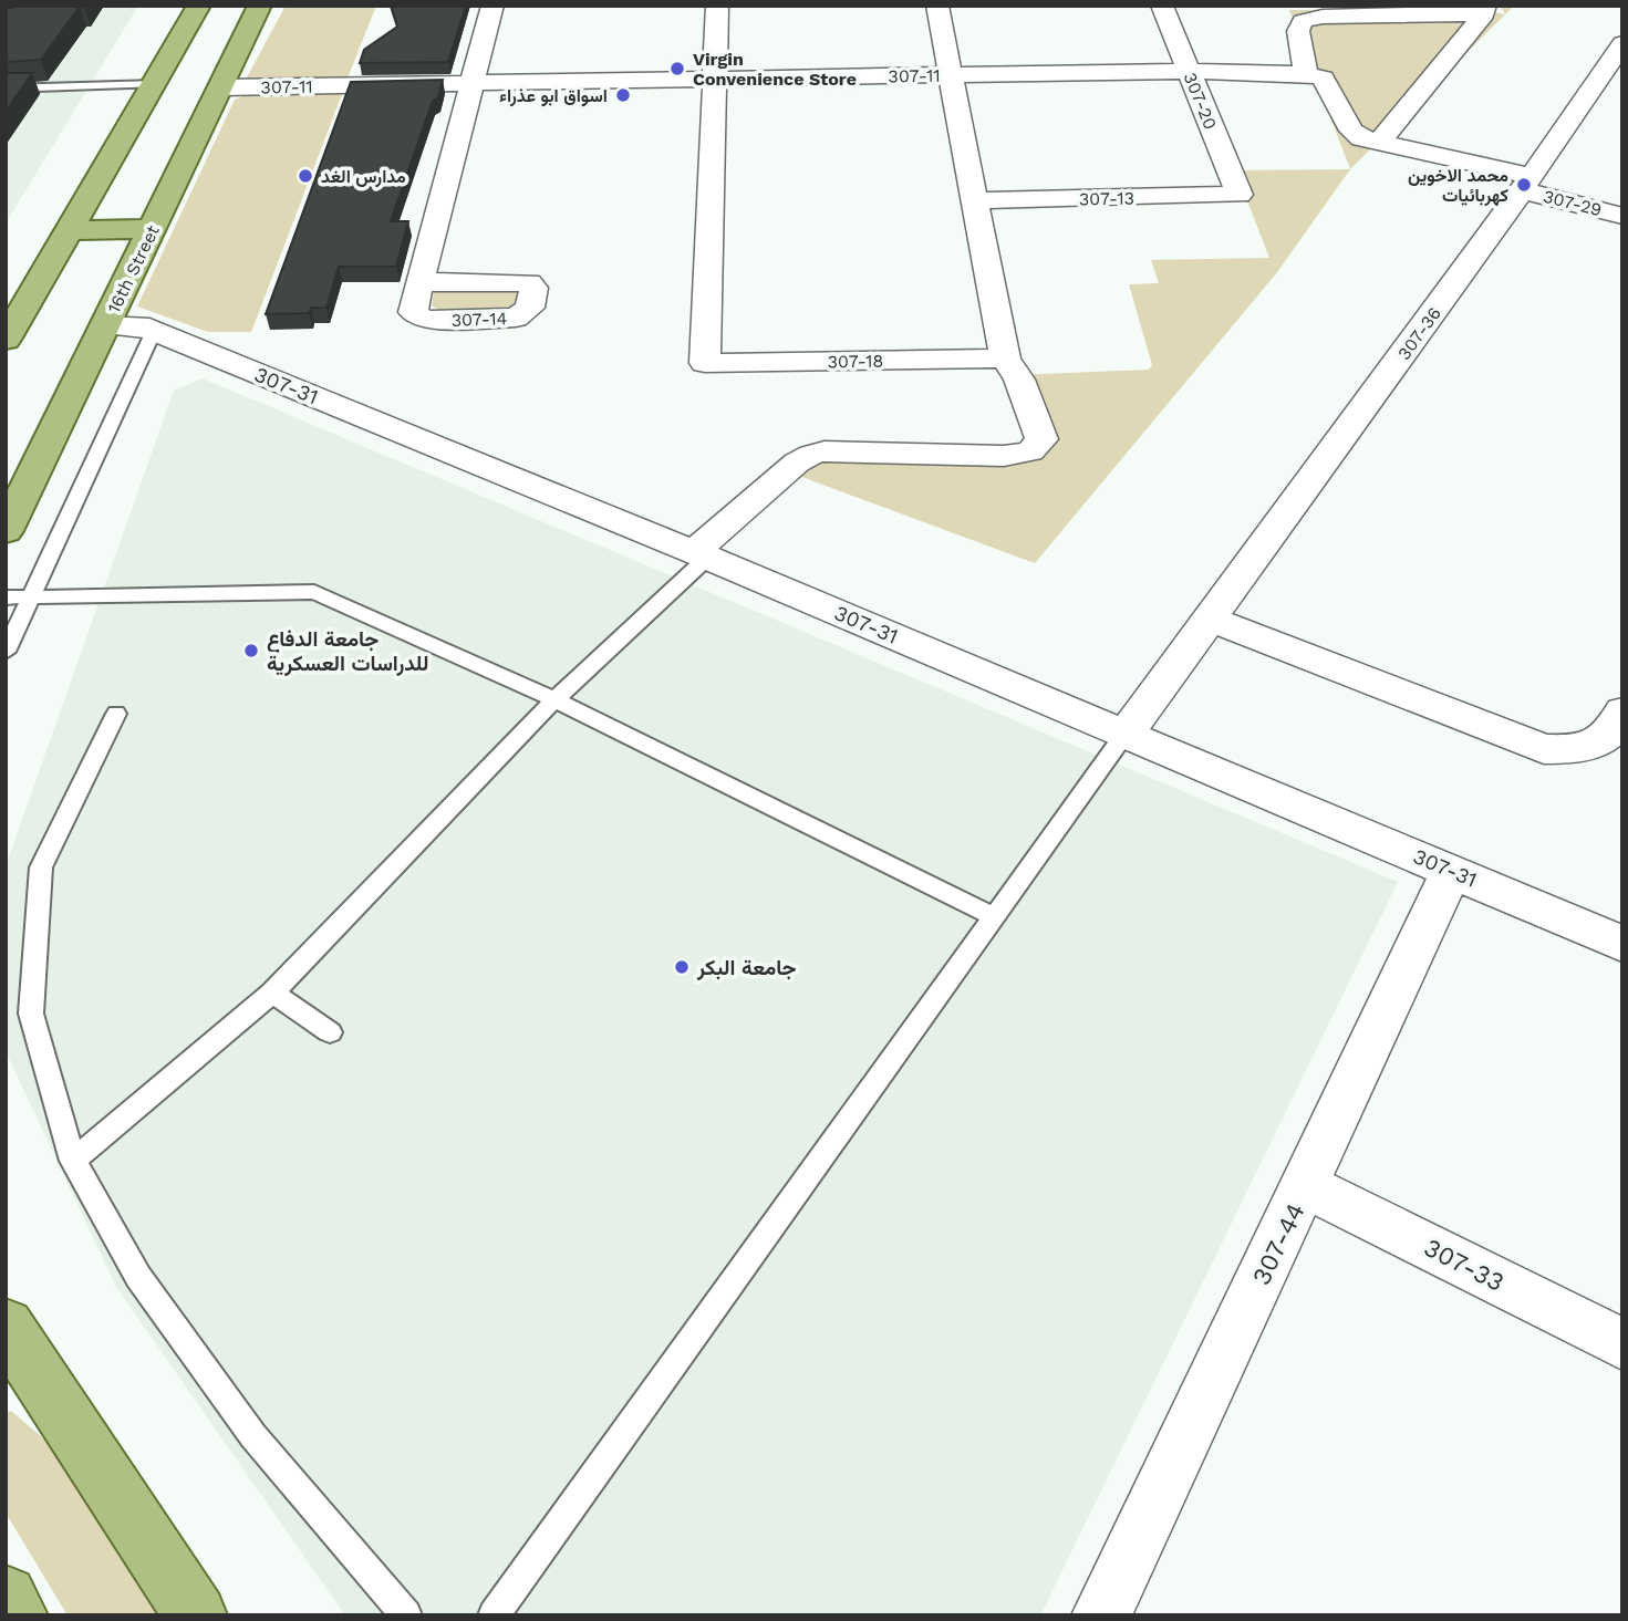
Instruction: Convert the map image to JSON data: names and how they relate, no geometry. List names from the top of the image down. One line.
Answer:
{"streets":{"main road":["16th Street"],"street":["307-11","307-20","307-13","307-29","307-36","307-18","307-31","307-44","307-33"]},"crossings":[["307-11","307-20"],["307-11","16th Street"],["307-11","307-18"],["307-20","307-13"],["307-29","307-36"],["16th Street","307-31"],["307-36","307-31"],["307-31","307-44"],["307-44","307-33"]],"places":["Virgin Convenience Store","اسواق ابو عذراء","مدارس الغد","محمد الاخوين كهربائيات","جامعة الدفاع للدراسات العسكرية","جامعة البكر"]}
